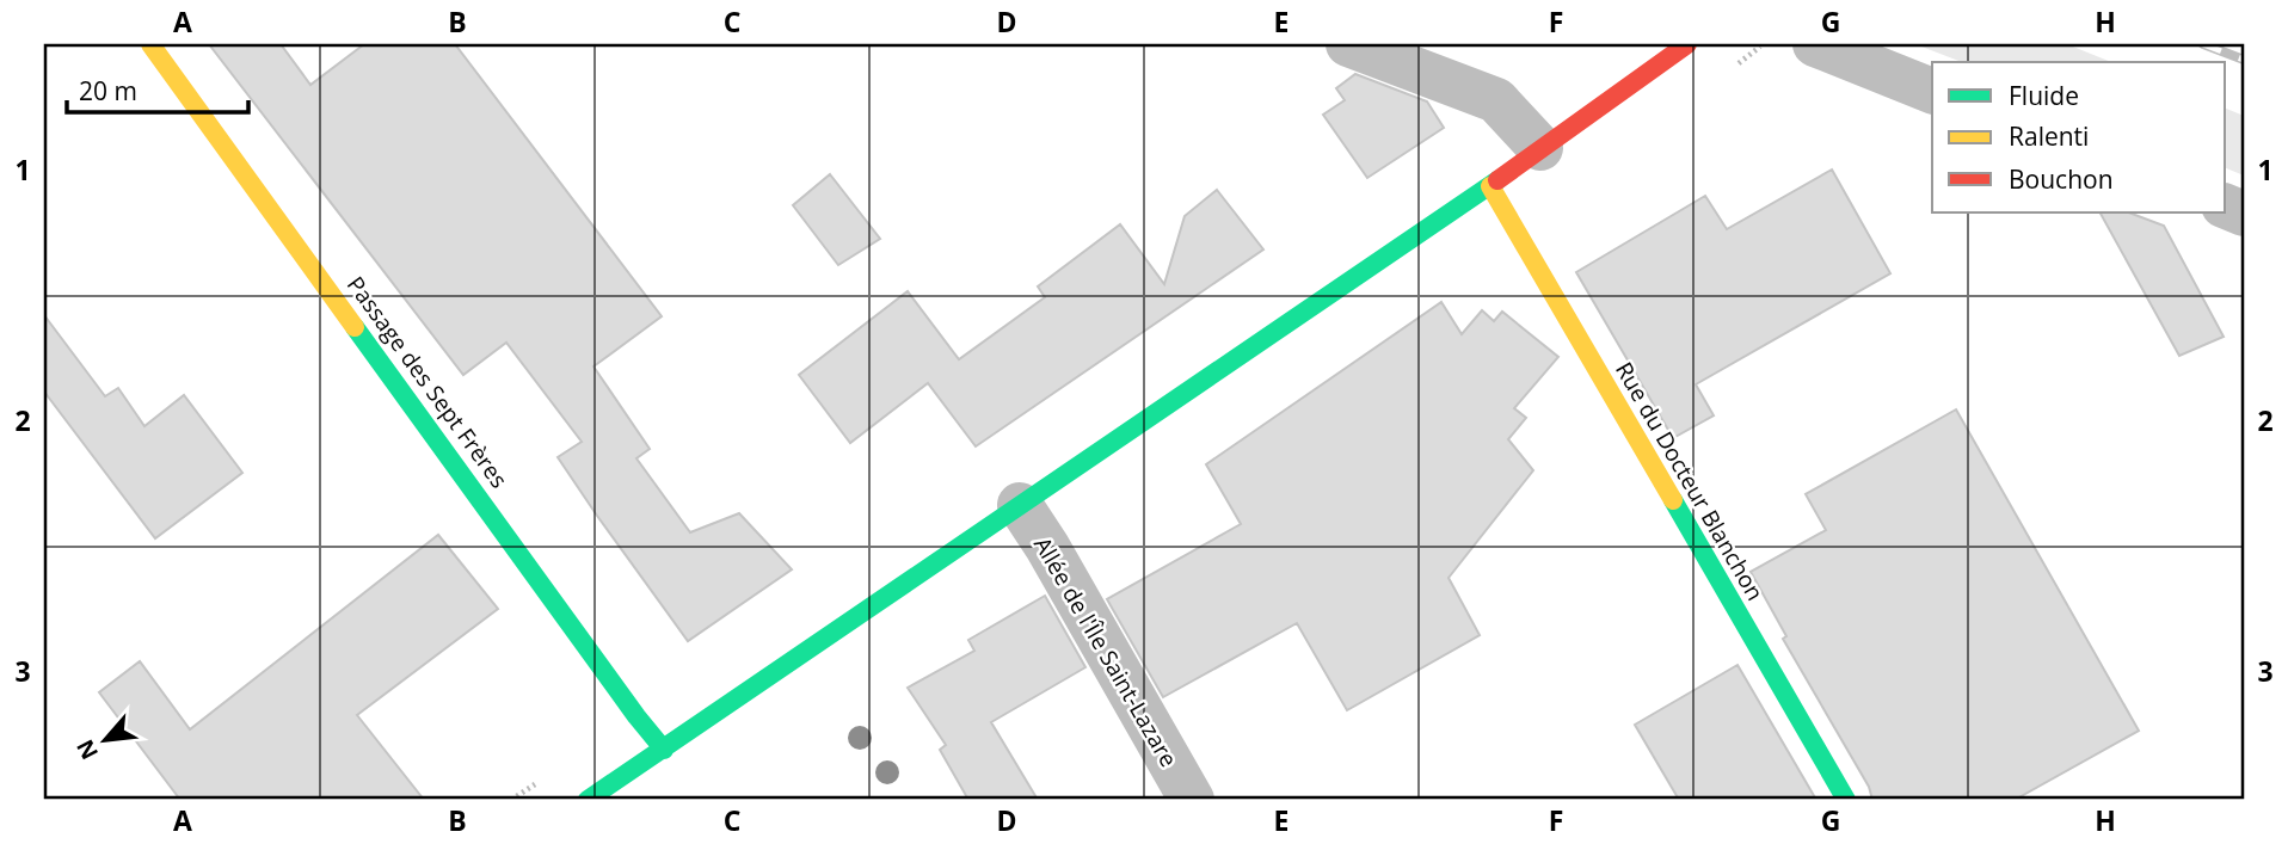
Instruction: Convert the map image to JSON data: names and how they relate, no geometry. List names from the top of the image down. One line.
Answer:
{"streets":{"street":["Passage des Sept Frères","Rue du Docteur Blanchon","Allée de l'Île Saint-Lazare"]},"legend":["Fluide","Ralenti","Bouchon"],"scale_bar":"20 m","north":"bottom left","grid":{"columns":["A","B","C","D","E","F","G","H"],"rows":["1","2","3"]}}
